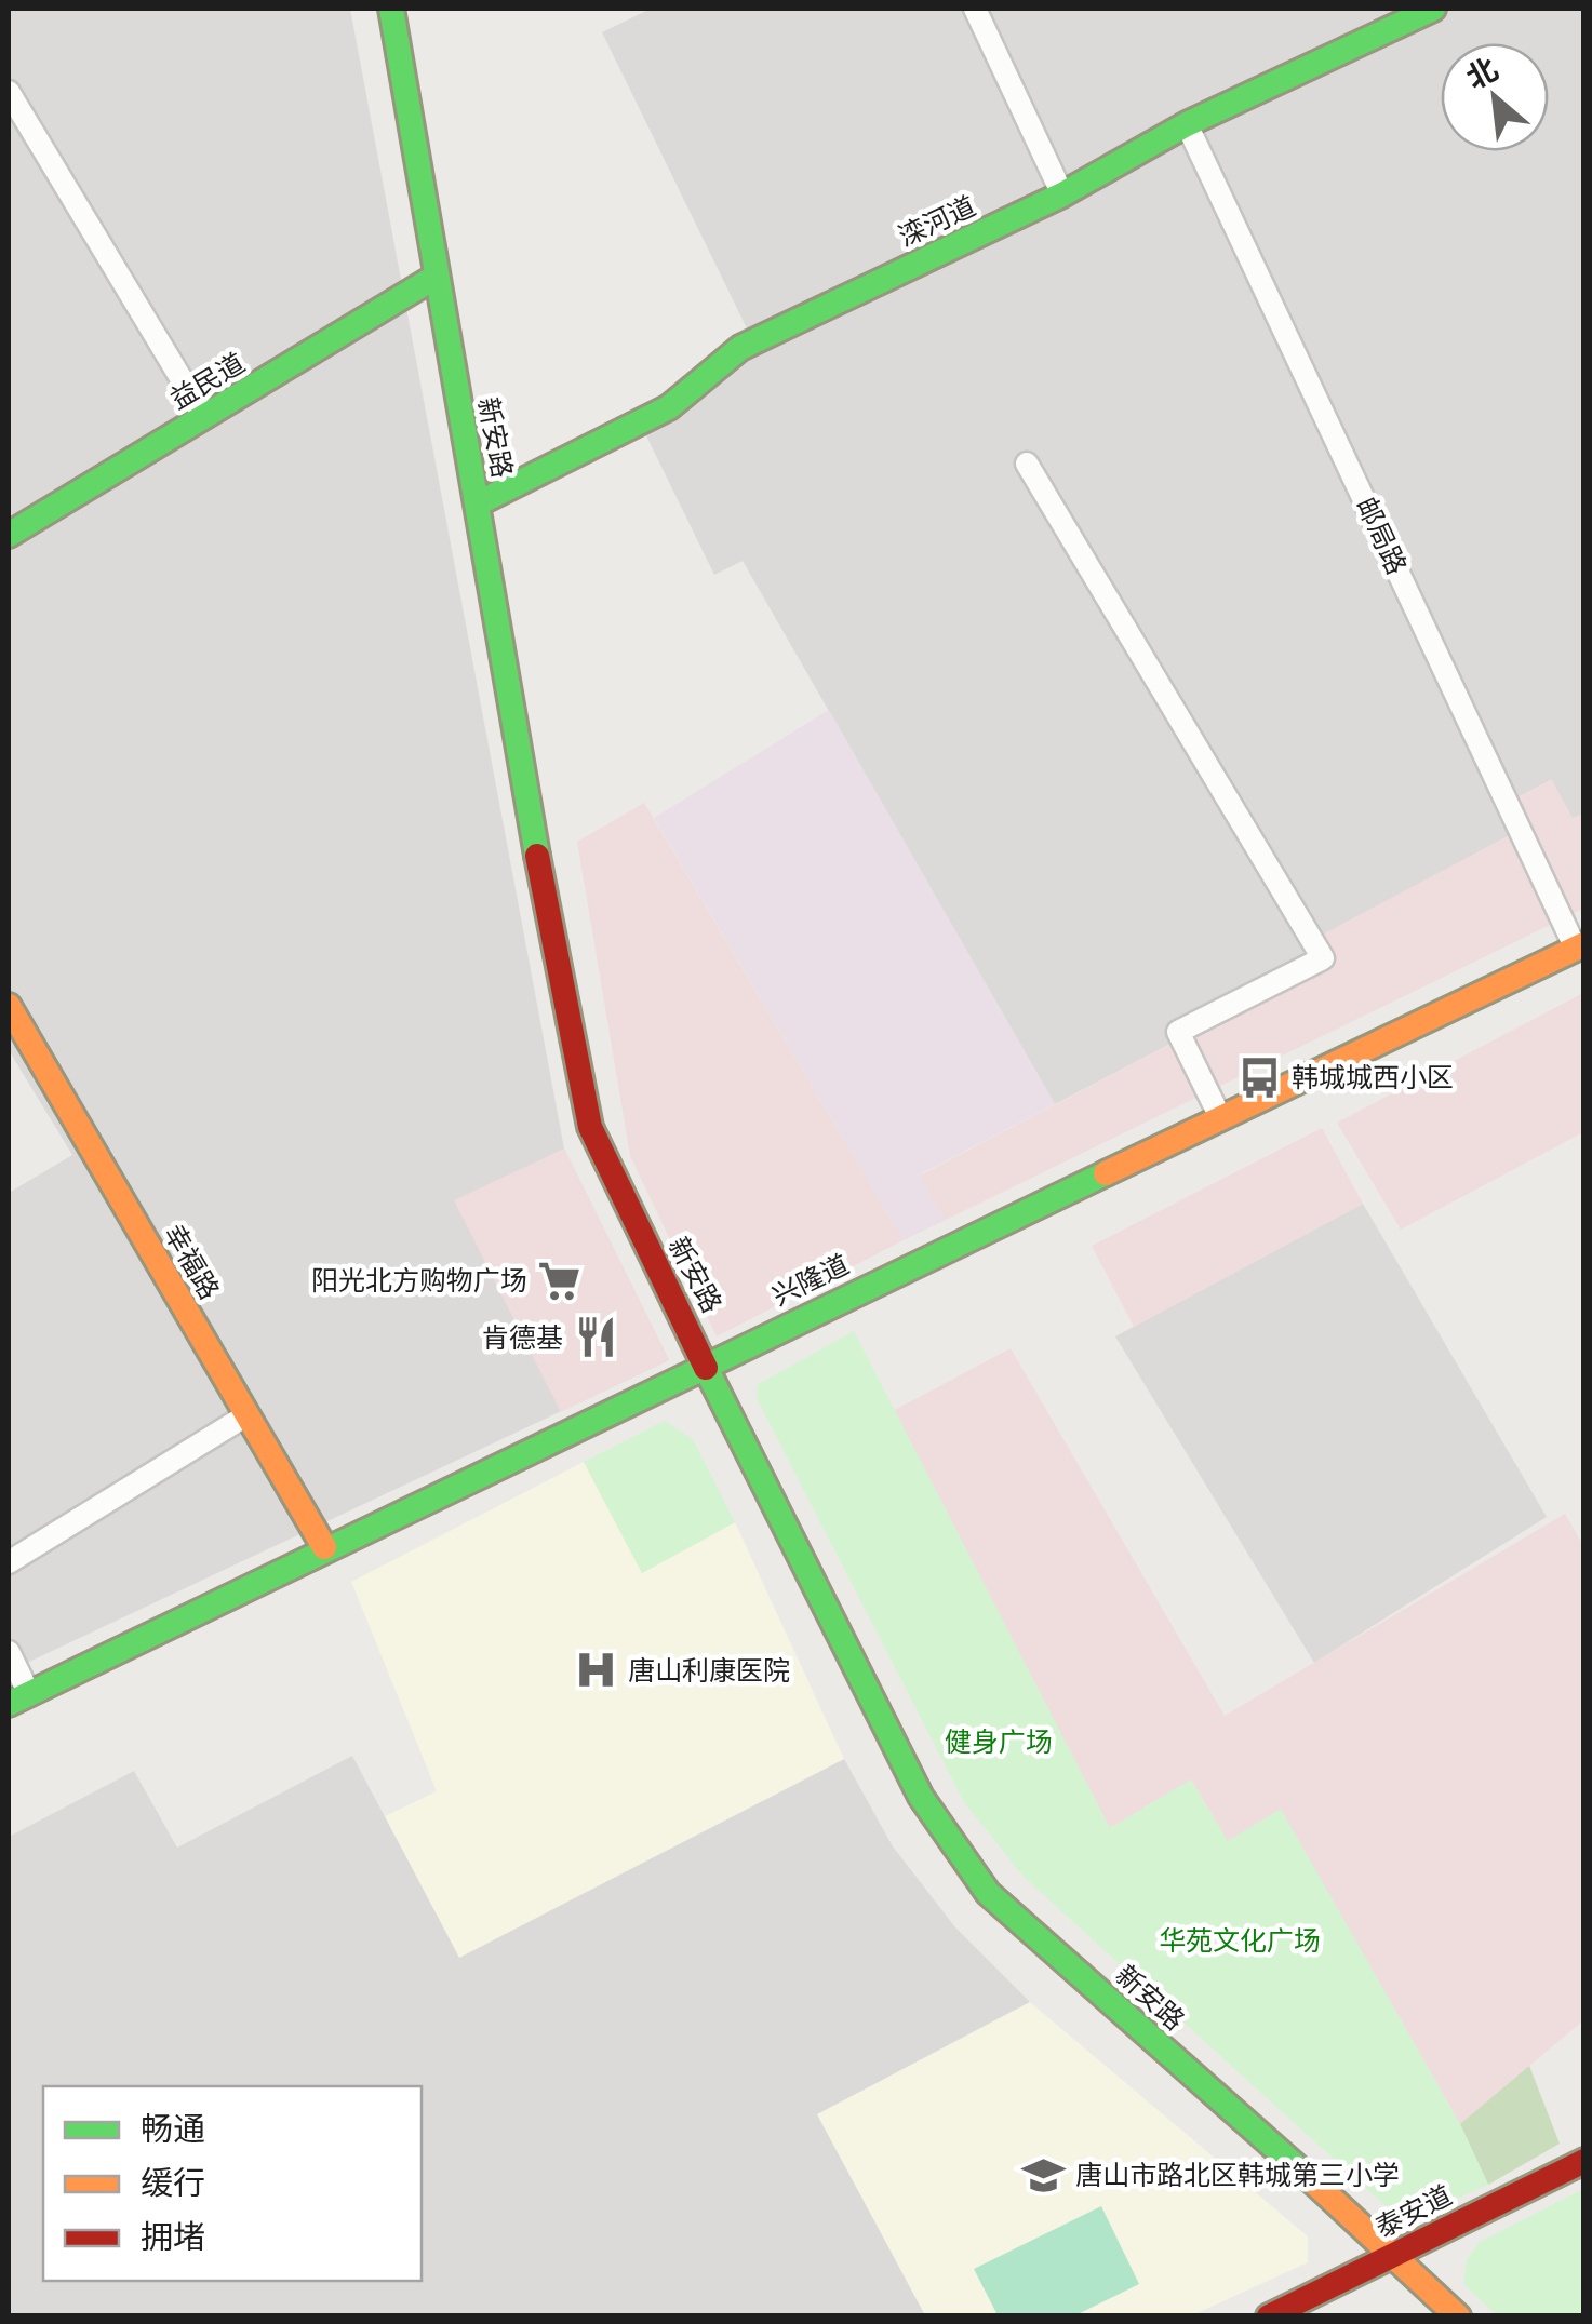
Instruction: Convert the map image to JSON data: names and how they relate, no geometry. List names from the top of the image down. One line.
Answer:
{"streets":{"main road":["滦河道","益民道","新安路","幸福路","兴隆道","泰安道"],"street":["邮局路"]},"crossings":[["滦河道","新安路"],["滦河道","邮局路"],["益民道","新安路"],["新安路","兴隆道"],["新安路","泰安道"],["邮局路","兴隆道"],["幸福路","兴隆道"]],"parks":["健身广场","华苑文化广场"],"places":{"bus stop":["韩城城西小区"],"supermarket":["阳光北方购物广场"],"restaurant":["肯德基"],"hospital":["唐山利康医院"],"school or university":["唐山市路北区韩城第三小学"]},"legend":["畅通","缓行","拥堵"],"north":"top left"}
